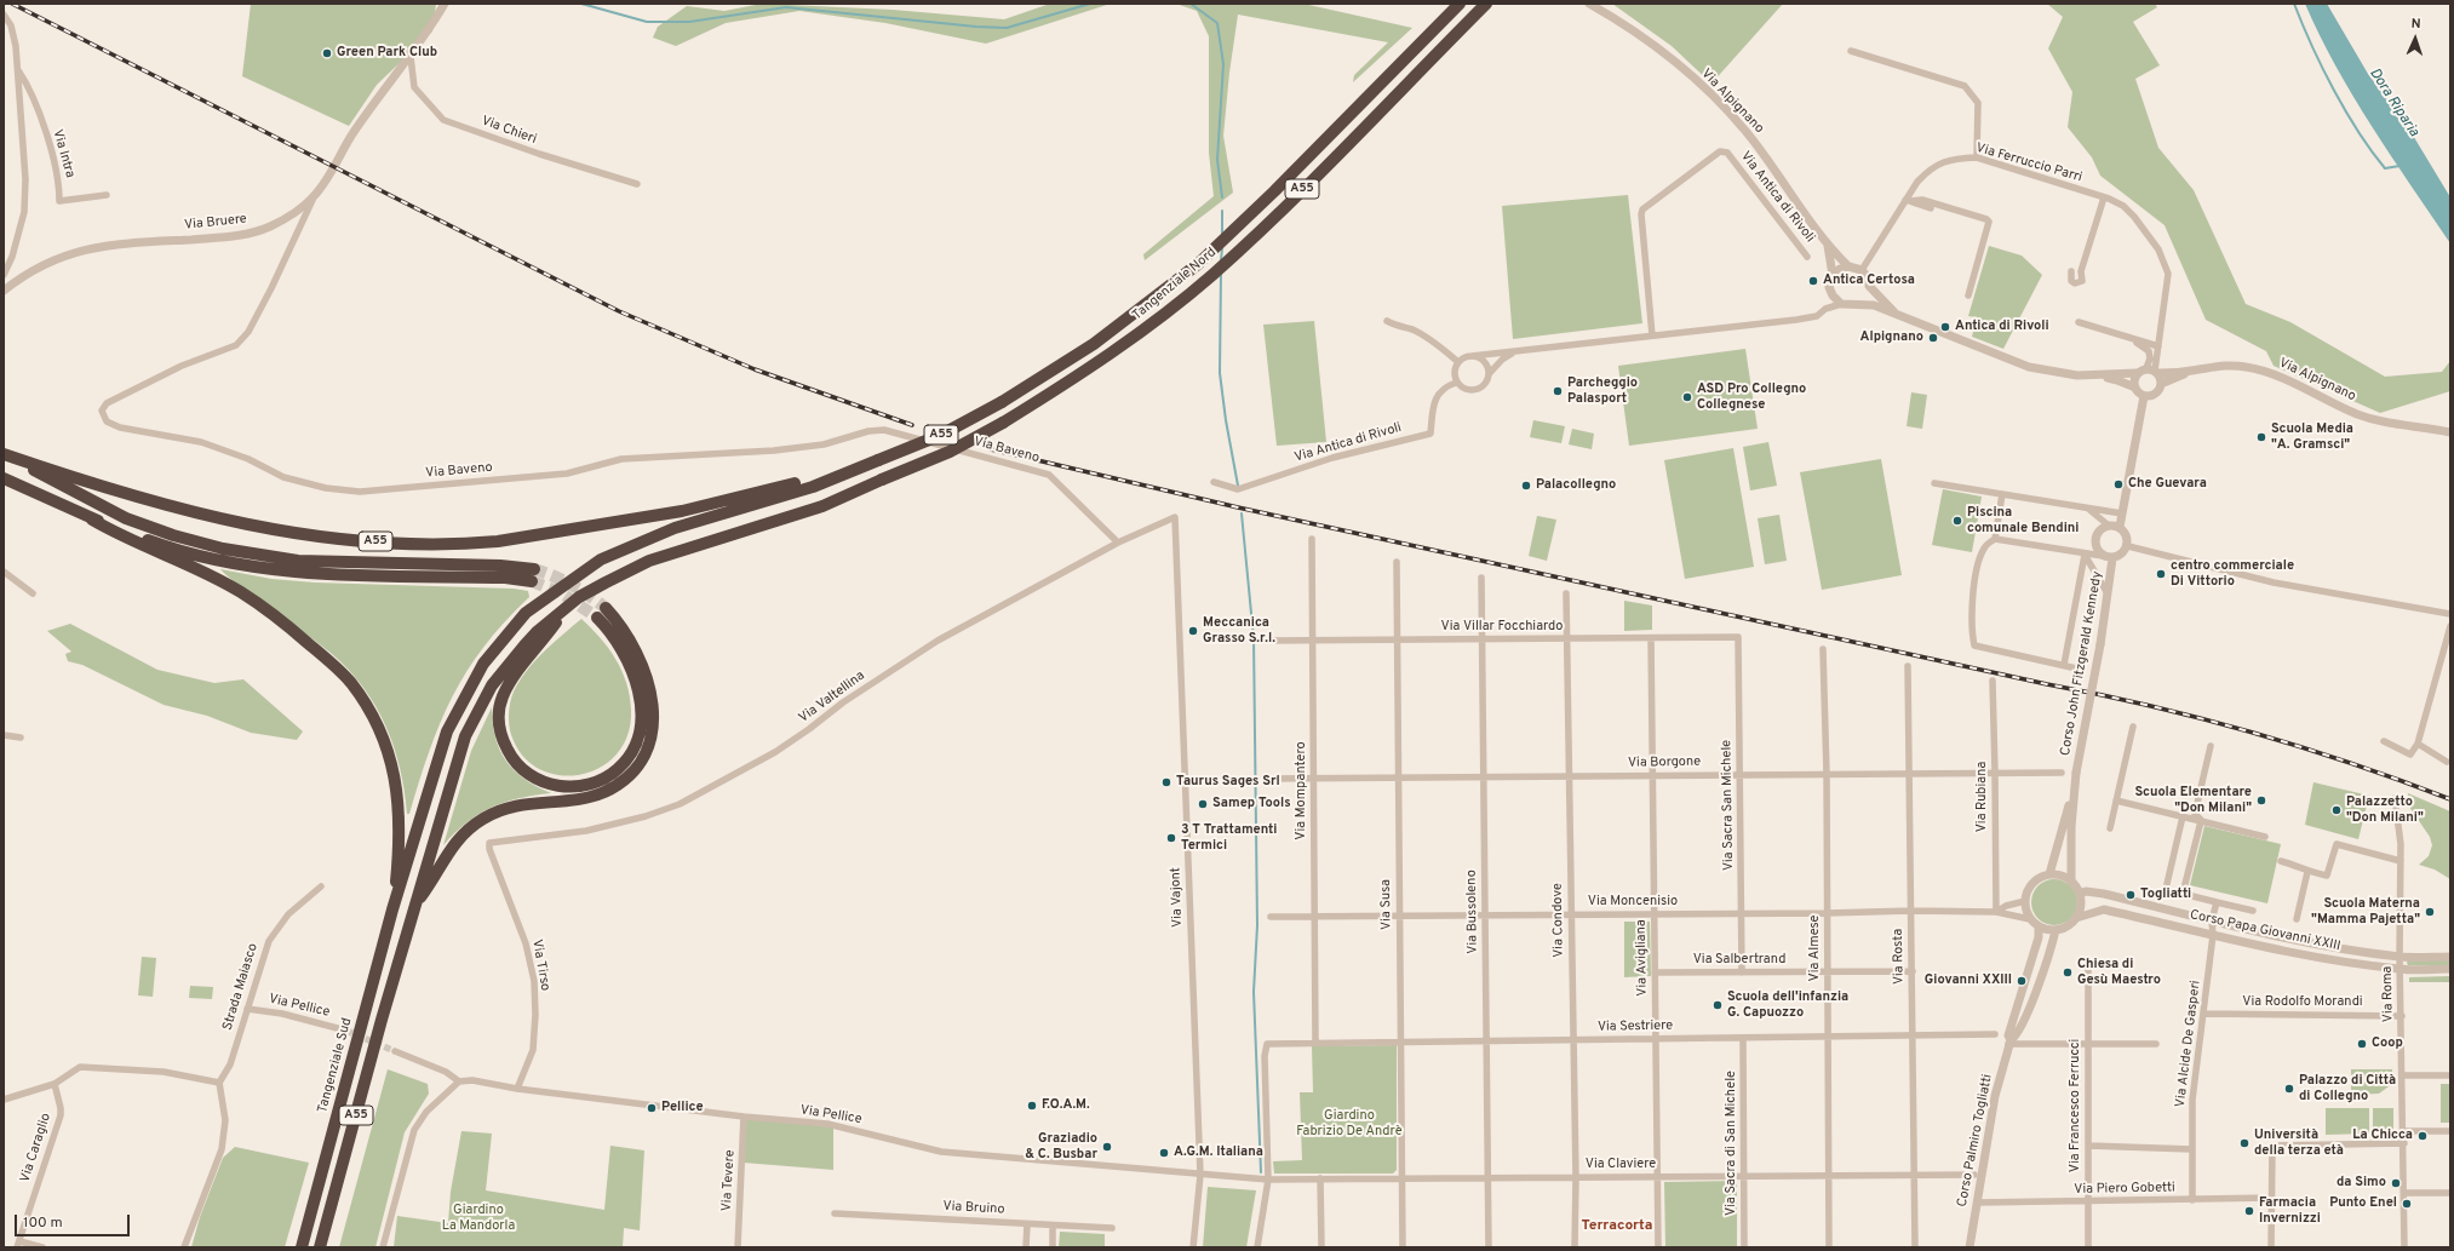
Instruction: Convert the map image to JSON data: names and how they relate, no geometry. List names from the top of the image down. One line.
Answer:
{"streets":{"highway":["A55","Tangenziale Nord","Tangenziale Sud"],"street":["Via Alpignano","Via Chieri","Via Intra","Via Ferruccio Parri","Via Antica di Rivoli","Via Bruere","Via Baveno","Via Villar Focchiardo","Corso John Fitzgerald Kennedy","Via Valtellina","Via Borgone","Via Mompantero","Via Rubiana","Via Sacra San Michele","Via Vajont","Via Moncenisio","Via Susa","Via Bussoleno","Via Condove","Corso Papa Giovanni XXIII","Via Almese","Via Rosta","Via Avigliana","Via Salbertrand","Via Tirso","Strada Maiasco","Via Roma","Via Rodolfo Morandi","Via Pellice","Via Sestriere","Via Alcide De Gasperi","Via Francesco Ferrucci","Corso Palmiro Togliatti","Via Sacra di San Michele","Via Caraglio","Via Claviere","Via Tevere","Via Piero Gobetti","Via Bruino"]},"crossings":[["Via Alpignano","Via Ferruccio Parri"],["Via Chieri","Via Bruere"],["A55","Tangenziale Nord"],["A55","Tangenziale Sud"],["Via Bruere","Via Baveno"],["Tangenziale Nord","Tangenziale Sud"],["Via Baveno","Via Valtellina"],["Via Villar Focchiardo","Via Mompantero"],["Via Villar Focchiardo","Via Sacra San Michele"],["Via Villar Focchiardo","Via Susa"],["Via Villar Focchiardo","Via Bussoleno"],["Via Villar Focchiardo","Via Condove"],["Via Villar Focchiardo","Via Avigliana"],["Corso John Fitzgerald Kennedy","Via Moncenisio"],["Corso John Fitzgerald Kennedy","Corso Papa Giovanni XXIII"],["Corso John Fitzgerald Kennedy","Corso Palmiro Togliatti"],["Via Valtellina","Via Vajont"],["Via Valtellina","Via Tirso"],["Via Borgone","Via Mompantero"],["Via Borgone","Via Rubiana"],["Via Borgone","Via Sacra San Michele"],["Via Borgone","Via Susa"],["Via Borgone","Via Bussoleno"],["Via Borgone","Via Condove"],["Via Borgone","Via Almese"],["Via Borgone","Via Rosta"],["Via Borgone","Via Avigliana"],["Via Mompantero","Via Moncenisio"],["Via Mompantero","Via Sestriere"],["Via Rubiana","Via Moncenisio"],["Via Sacra San Michele","Via Moncenisio"],["Via Sacra San Michele","Via Salbertrand"],["Via Vajont","Via Pellice"],["Via Moncenisio","Via Susa"],["Via Moncenisio","Via Bussoleno"],["Via Moncenisio","Via Condove"],["Via Moncenisio","Corso Papa Giovanni XXIII"],["Via Moncenisio","Via Almese"],["Via Moncenisio","Via Rosta"],["Via Moncenisio","Via Avigliana"],["Via Moncenisio","Corso Palmiro Togliatti"],["Via Susa","Via Sestriere"],["Via Susa","Via Claviere"],["Via Bussoleno","Via Sestriere"],["Via Bussoleno","Via Claviere"],["Via Condove","Via Sestriere"],["Via Condove","Via Claviere"],["Corso Papa Giovanni XXIII","Via Roma"],["Corso Papa Giovanni XXIII","Via Alcide De Gasperi"],["Corso Papa Giovanni XXIII","Corso Palmiro Togliatti"],["Via Almese","Via Salbertrand"],["Via Almese","Via Sestriere"],["Via Almese","Via Claviere"],["Via Rosta","Via Salbertrand"],["Via Rosta","Via Sestriere"],["Via Rosta","Via Claviere"],["Via Avigliana","Via Salbertrand"],["Via Avigliana","Via Sestriere"],["Via Avigliana","Via Claviere"],["Via Tirso","Via Pellice"],["Strada Maiasco","Via Pellice"],["Via Roma","Via Rodolfo Morandi"],["Via Rodolfo Morandi","Via Alcide De Gasperi"],["Via Pellice","Via Sestriere"],["Via Pellice","Via Claviere"],["Via Pellice","Via Tevere"],["Via Sestriere","Via Sacra di San Michele"],["Via Sestriere","Via Claviere"],["Via Alcide De Gasperi","Via Piero Gobetti"],["Via Francesco Ferrucci","Via Piero Gobetti"],["Corso Palmiro Togliatti","Via Piero Gobetti"],["Via Sacra di San Michele","Via Claviere"]],"districts":["Terracorta"],"water":["Dora Riparia"],"parks":["Giardino Fabrizio De Andrè","Giardino La Mandorla"],"places":["Green Park Club","Antica Certosa","Antica di Rivoli","Alpignano","Parcheggio Palasport","ASD Pro Collegno Collegnese","Scuola Media \"A. Gramsci\"","Che Guevara","Palacollegno","Piscina comunale Bendini","centro commerciale Di Vittorio","Meccanica Grasso S.r.l.","Taurus Sages Srl","Scuola Elementare \"Don Milani\"","Samep Tools","Palazzetto \"Don Milani\"","3 T Trattamenti Termici","Togliatti","Scuola Materna \"Mamma Pajetta\"","Chiesa di Gesù Maestro","Giovanni XXIII","Scuola dell'infanzia G. Capuozzo","Coop","Palazzo di Città di Collegno","F.O.A.M.","Pellice","La Chicca","Università della terza età","Graziadio & C. Busbar","A.G.M. Italiana","da Simo","Punto Enel","Farmacia Invernizzi"],"scale_bar":"100 m","north":"top"}
